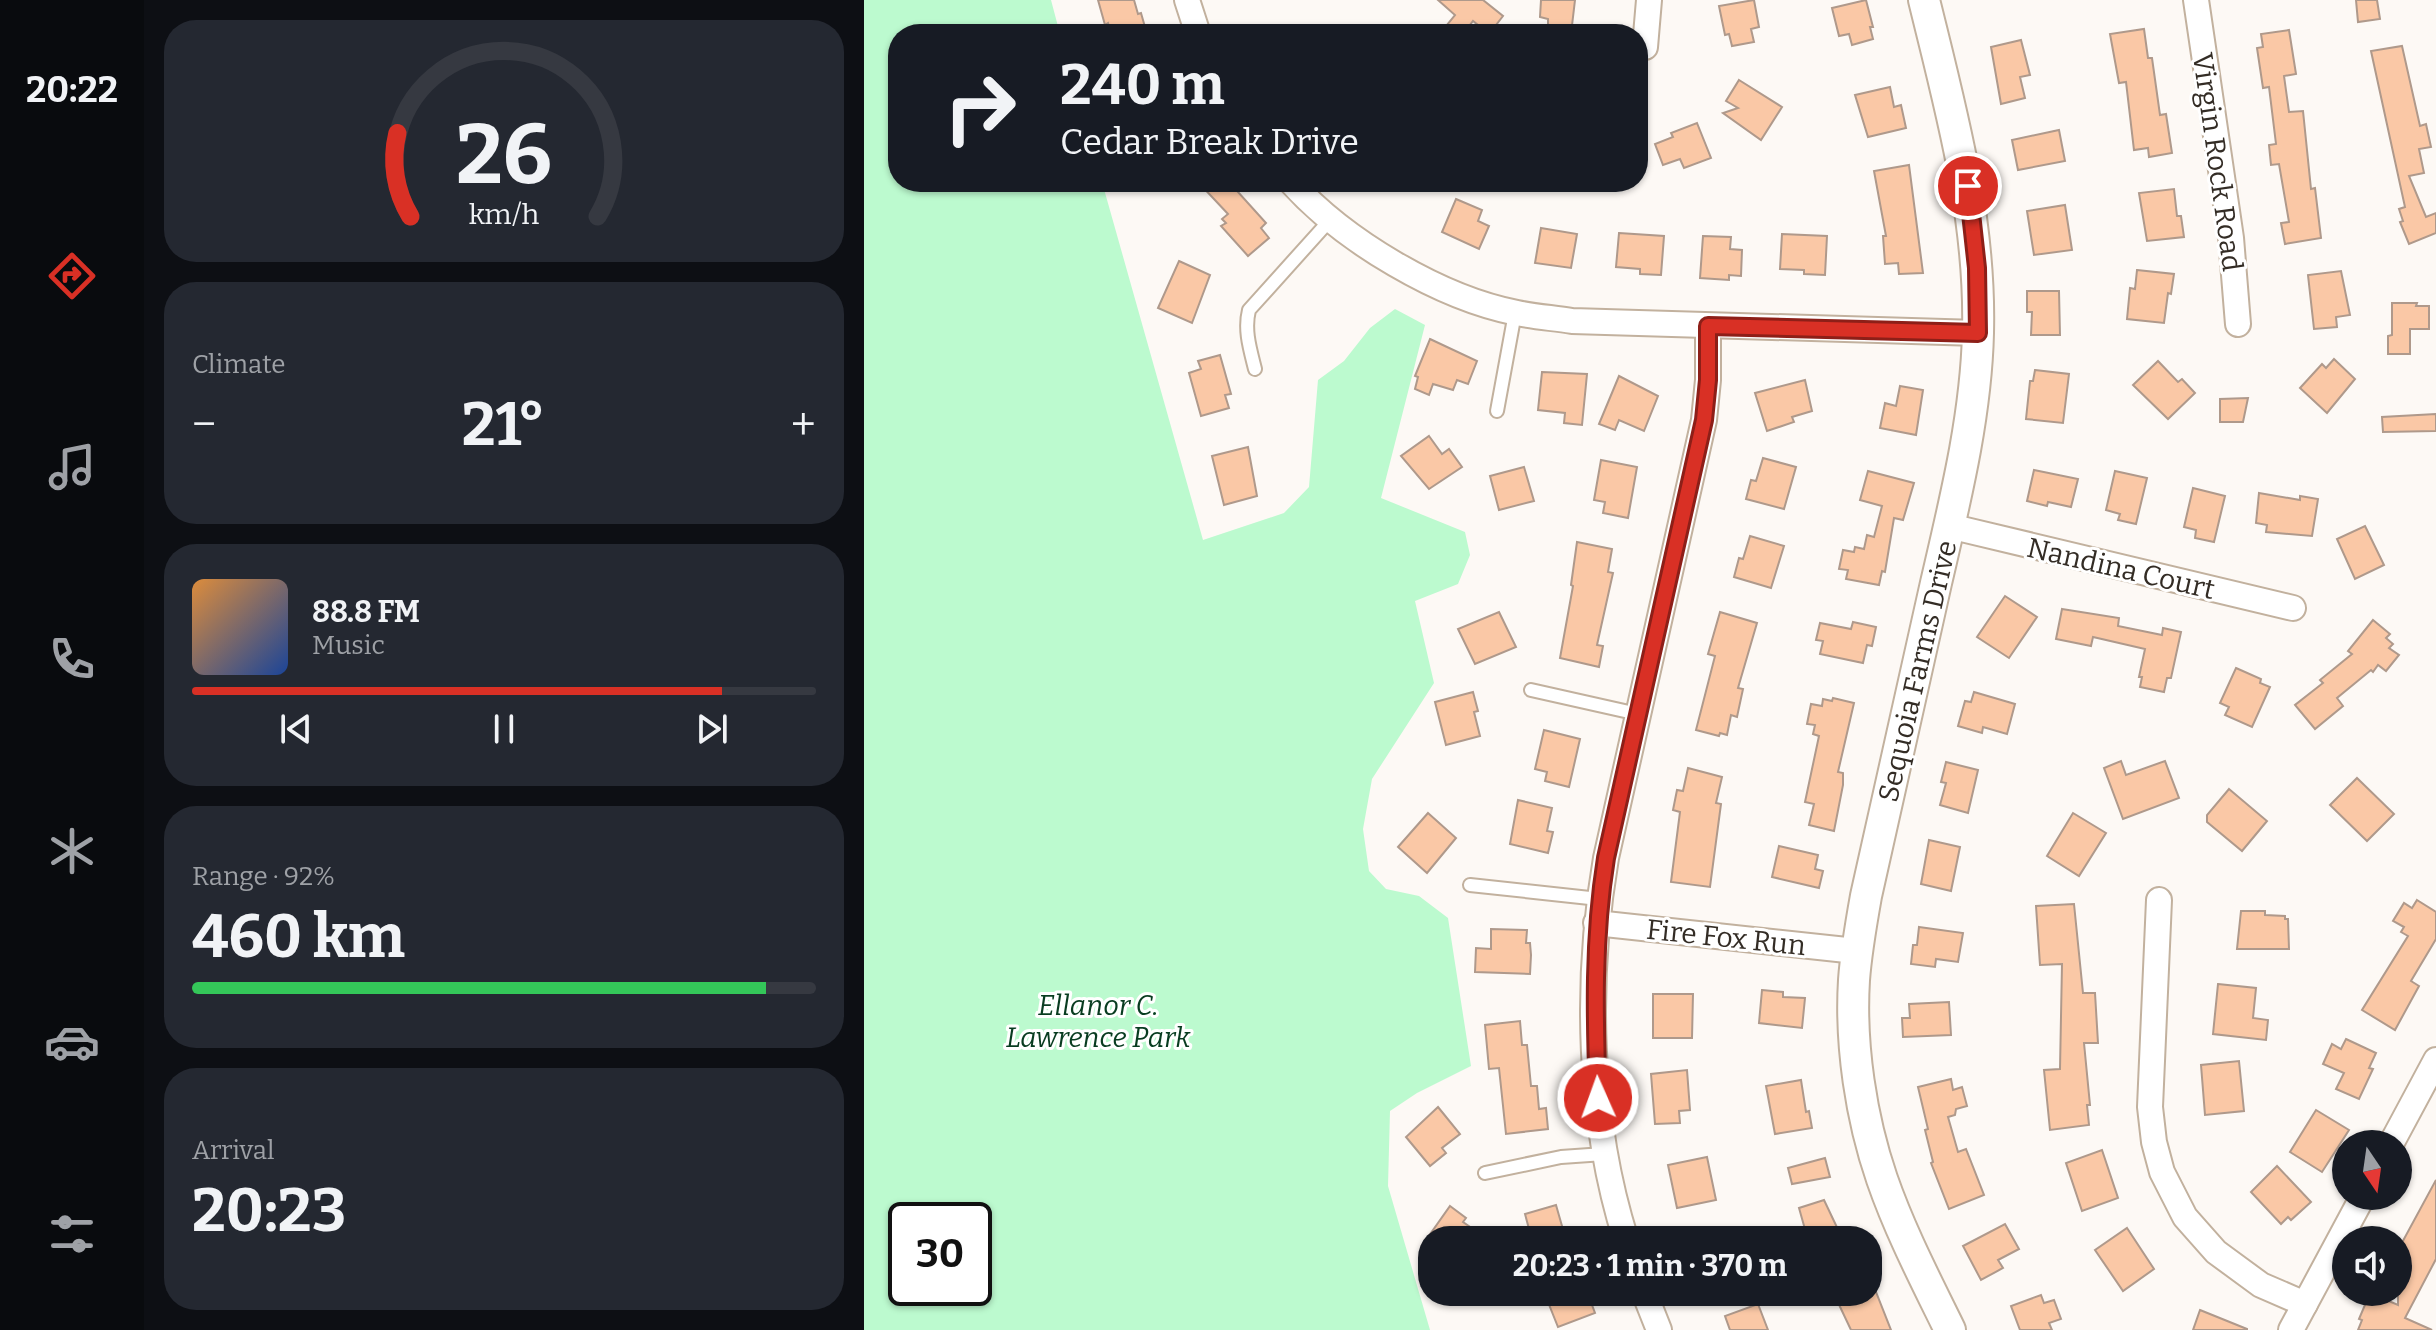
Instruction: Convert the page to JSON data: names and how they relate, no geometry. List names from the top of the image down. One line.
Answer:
{"streets":{"street":["Virgin Rock Road","Nandina Court","Sequoia Farms Drive","Fire Fox Run"]},"crossings":[["Nandina Court","Sequoia Farms Drive"],["Sequoia Farms Drive","Fire Fox Run"]],"parks":["Ellanor C. Lawrence Park"],"north":"bottom","page":{"tabs":"20:22","turn":["240 m","Cedar Break Drive"],"tile":["Climate",["Range · 92%","460 km"],["Arrival","20:23"]],"heat":["−","21°","+"],"song":["88.8 FM","Music"],"limit":"30","trip":"20:23 · 1 min · 370 m","gauge":["26","km/h"]}}
